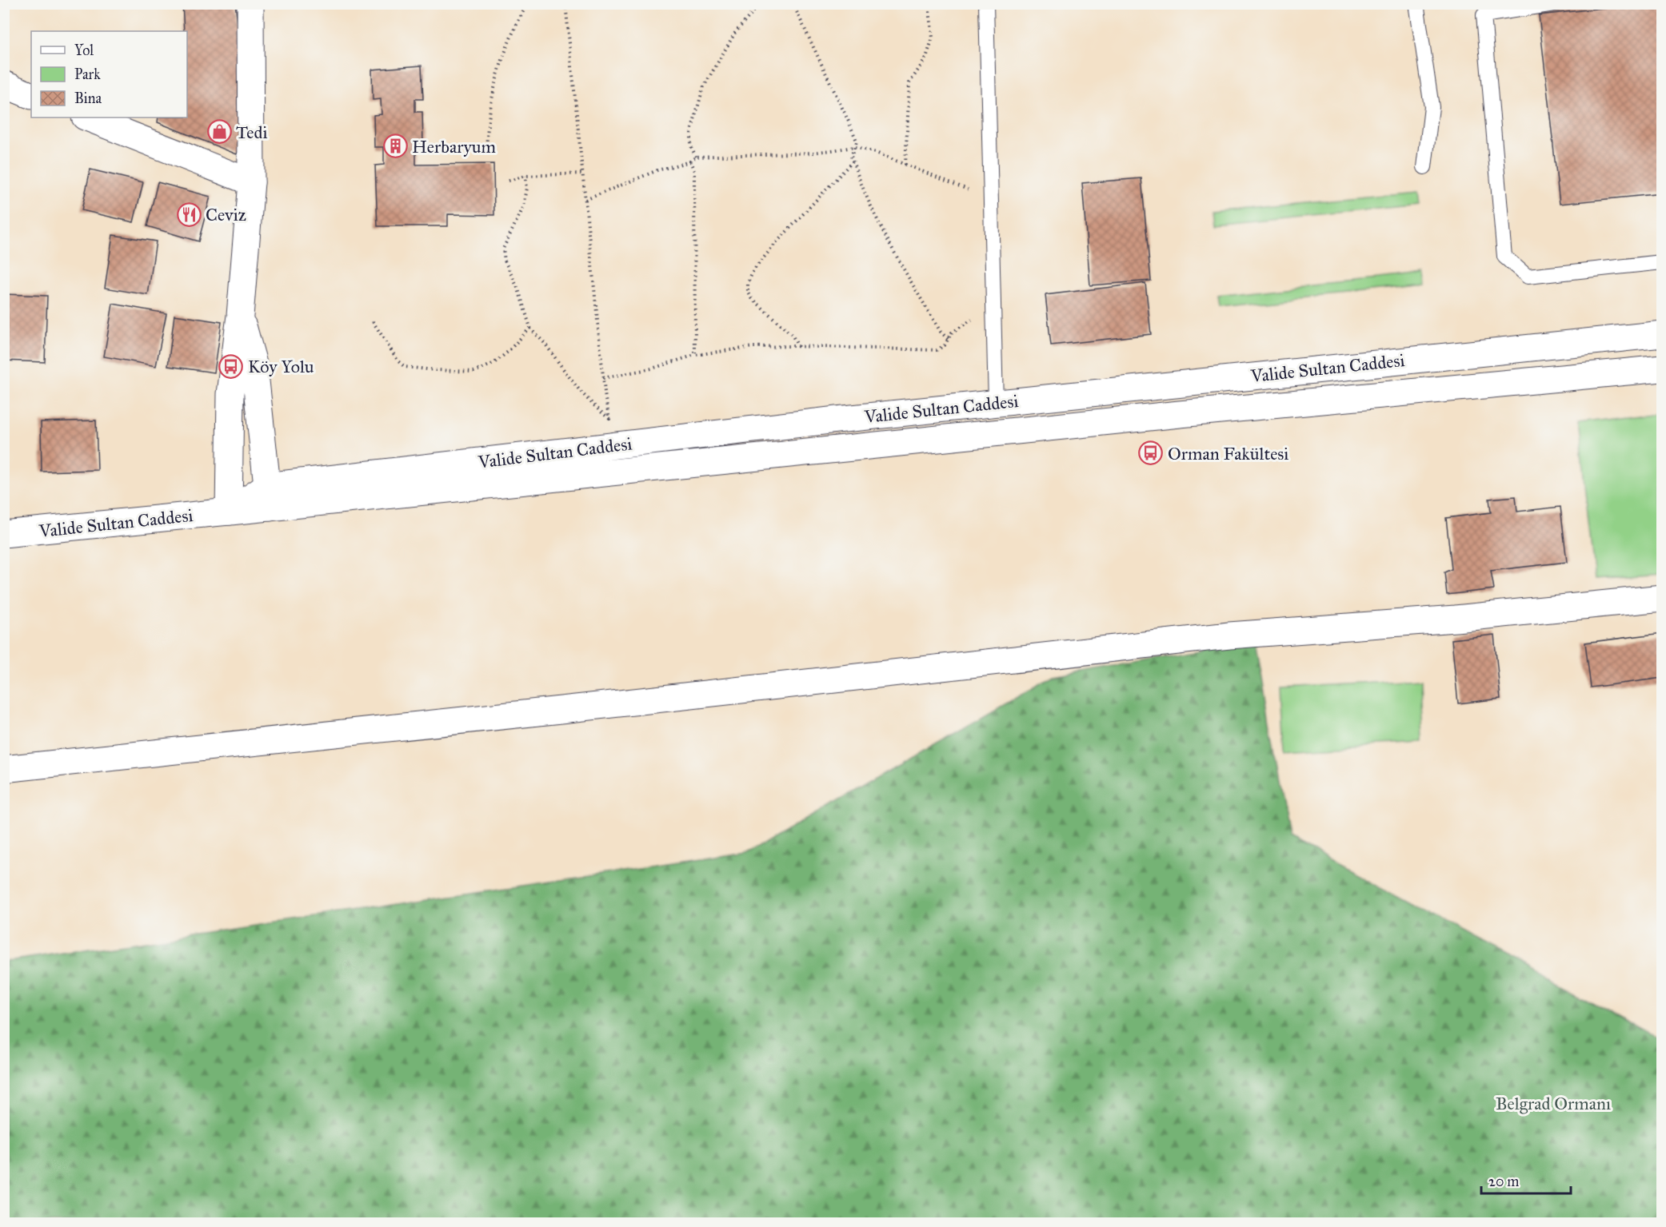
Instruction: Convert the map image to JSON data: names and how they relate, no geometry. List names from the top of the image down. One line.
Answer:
{"streets":{"main road":["Valide Sultan Caddesi"]},"parks":["Belgrad Ormanı"],"places":{"shop":["Tedi"],"building":["Herbaryum"],"restaurant":["Ceviz"],"bus stop":["Köy Yolu","Orman Fakültesi"]},"legend":["Yol","Park","Bina"],"scale_bar":"20 m"}
